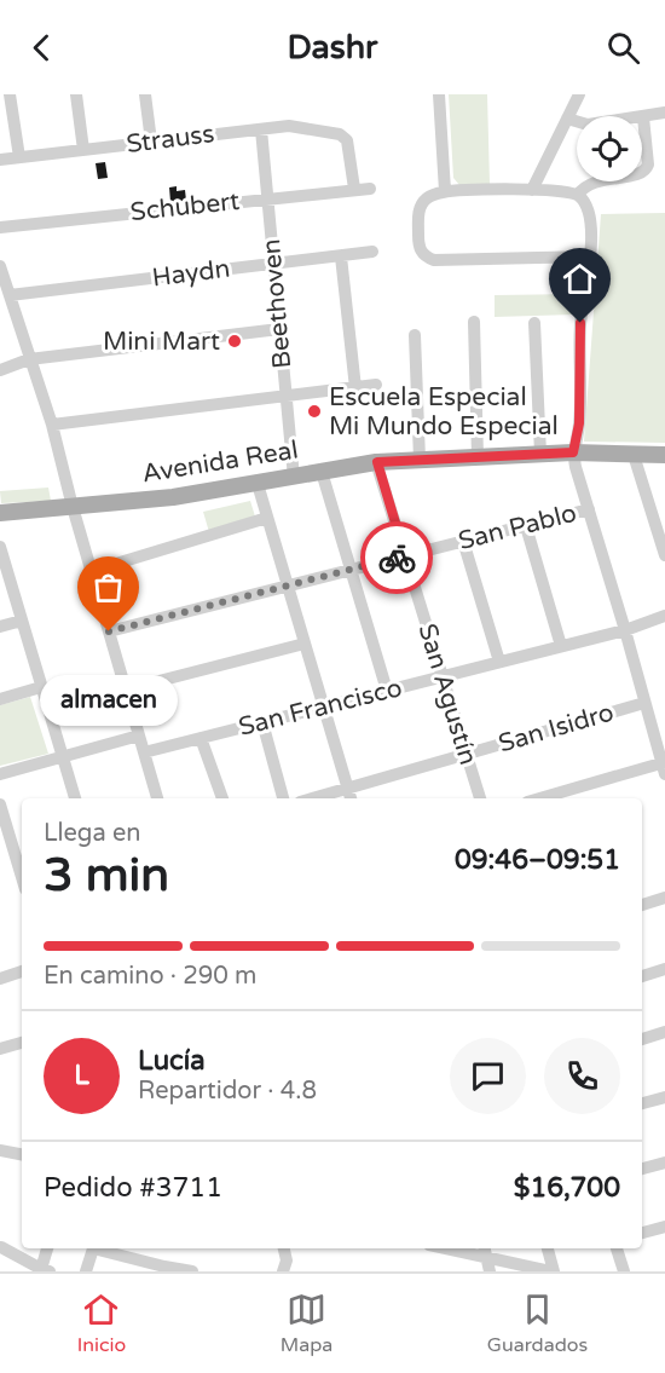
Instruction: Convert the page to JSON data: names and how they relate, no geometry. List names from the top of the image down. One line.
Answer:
{"streets":{"main road":["Avenida Real"],"street":["Strauss","Schubert","Haydn","Beethoven","San Pablo","San Agustín","San Francisco","San Isidro"]},"crossings":[["Strauss","Schubert"],["Strauss","Beethoven"],["Schubert","Beethoven"],["Haydn","Beethoven"],["Beethoven","Avenida Real"],["Avenida Real","San Agustín"],["San Pablo","San Agustín"],["San Agustín","San Francisco"],["San Agustín","San Isidro"]],"places":["Mini Mart","Escuela Especial Mi Mundo Especial","almacen"],"page":{"header":"Dashr","bubble":"almacen","heading":["3 min","Llega en","09:46–09:51"],"panel":["Lucía","Repartidor · 4.8","Pedido #3711","$16,700"],"bar":"En camino · 290 m","round":"L","tabs":["Inicio","Mapa","Guardados"]}}
